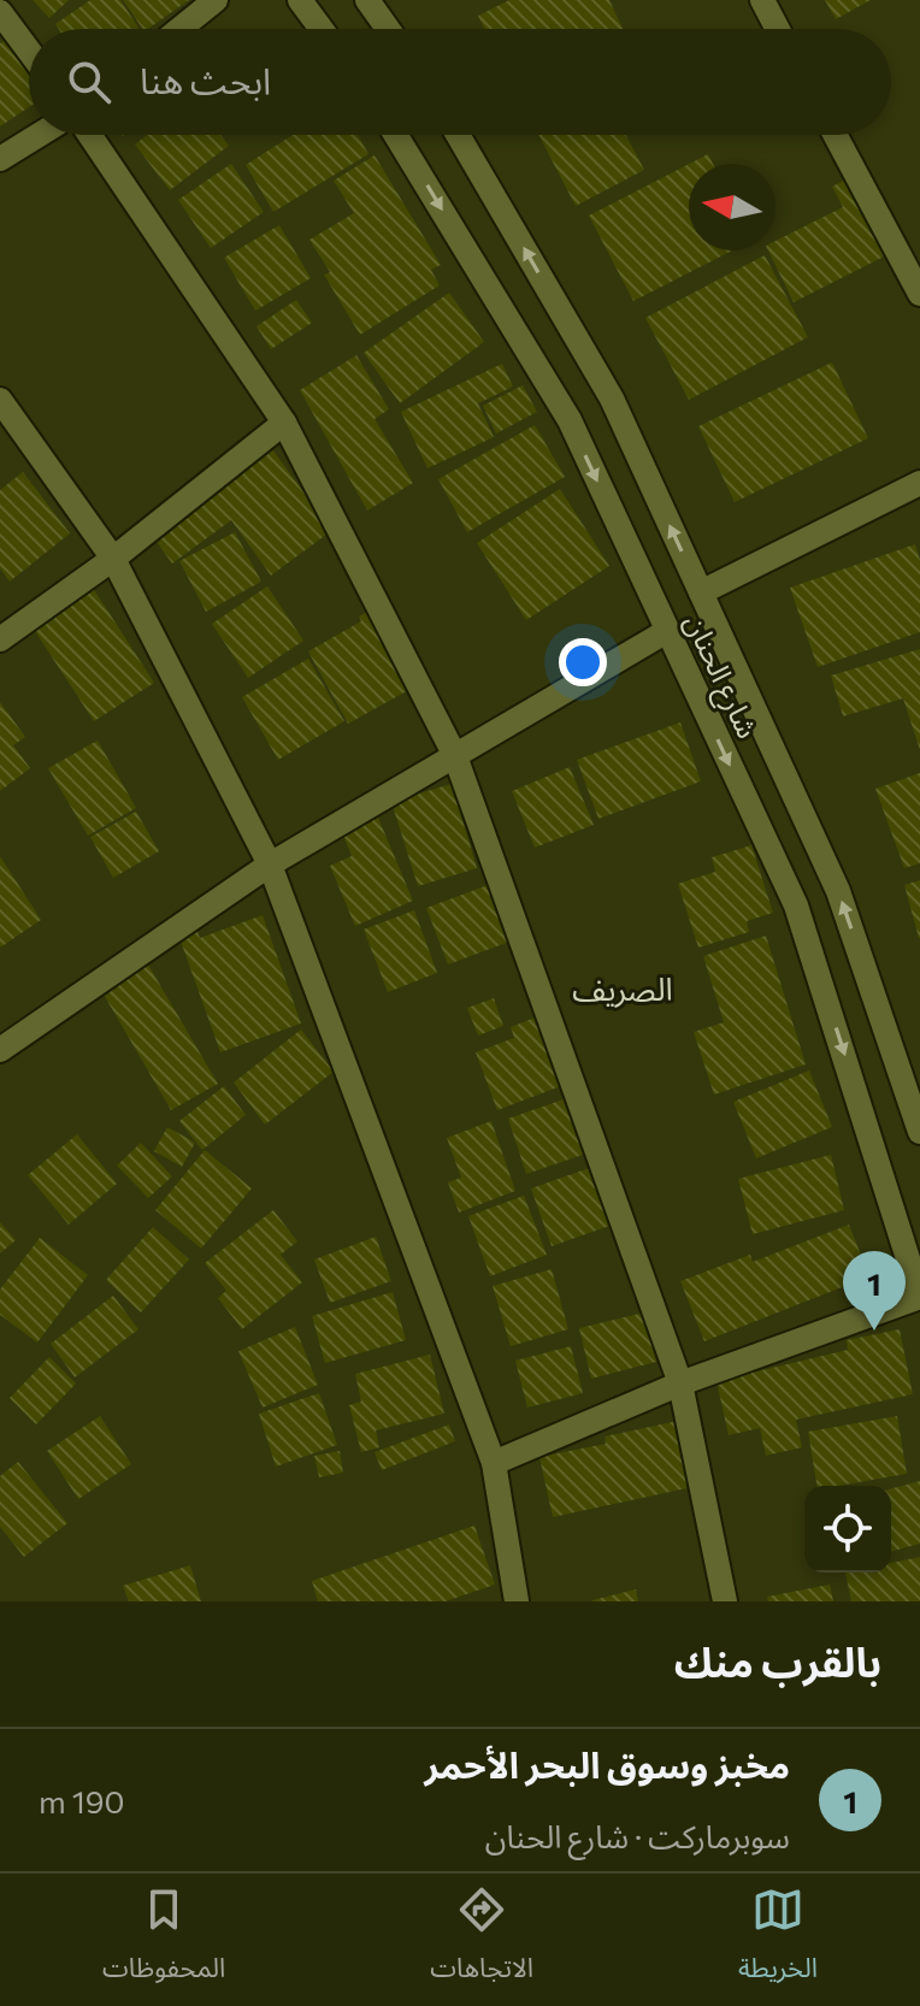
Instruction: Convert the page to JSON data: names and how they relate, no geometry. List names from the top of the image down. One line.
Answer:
{"streets":{"street":["شارع الحنان"]},"districts":["الصريف"],"north":"left","page":{"search":"ابحث هنا","pins":"1","heading":"بالقرب منك","list":[{"mark":"1","name":"مخبز وسوق البحر الأحمر","note":"سوبرماركت · شارع الحنان","value":"190 m"}],"nav":["الخريطة","الاتجاهات","المحفوظات"]}}
